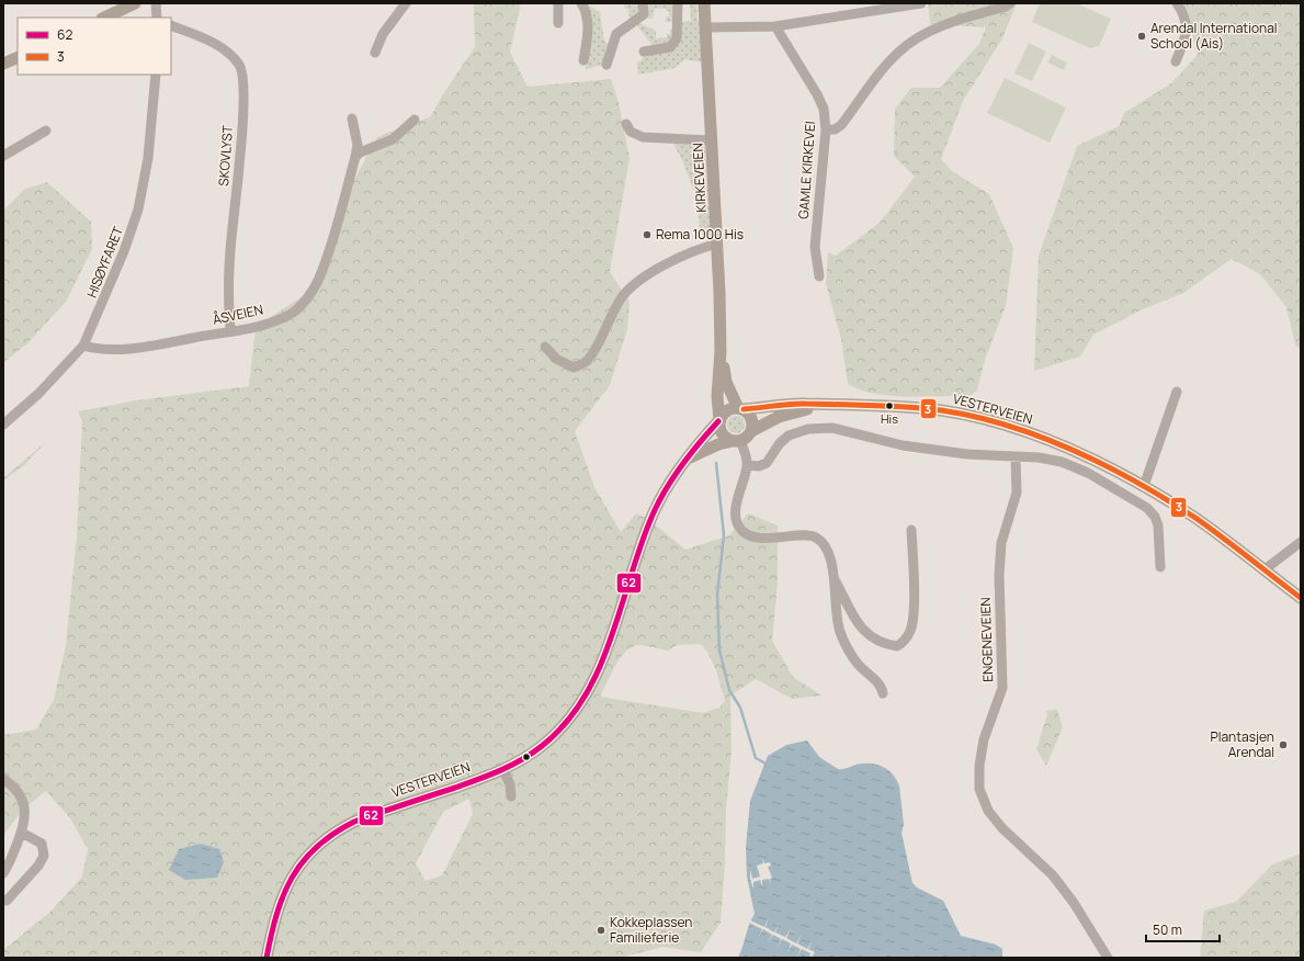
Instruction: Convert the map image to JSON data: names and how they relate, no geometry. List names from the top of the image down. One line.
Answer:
{"streets":{"main road":["KIRKEVEIEN","VESTERVEIEN"],"street":["SKOVLYST","GAMLE KIRKEVEI","HISØYFARET","ÅSVEIEN","ENGENEVEIEN"]},"crossings":[["SKOVLYST","ÅSVEIEN"],["KIRKEVEIEN","VESTERVEIEN"],["HISØYFARET","ÅSVEIEN"]],"places":["Arendal International School (Ais)","Rema 1000 His","His","Plantasjen Arendal","Kokkeplassen Familieferie"],"lines":["transit line 3","transit line 62"],"legend":["62","3"],"scale_bar":"50 m"}
